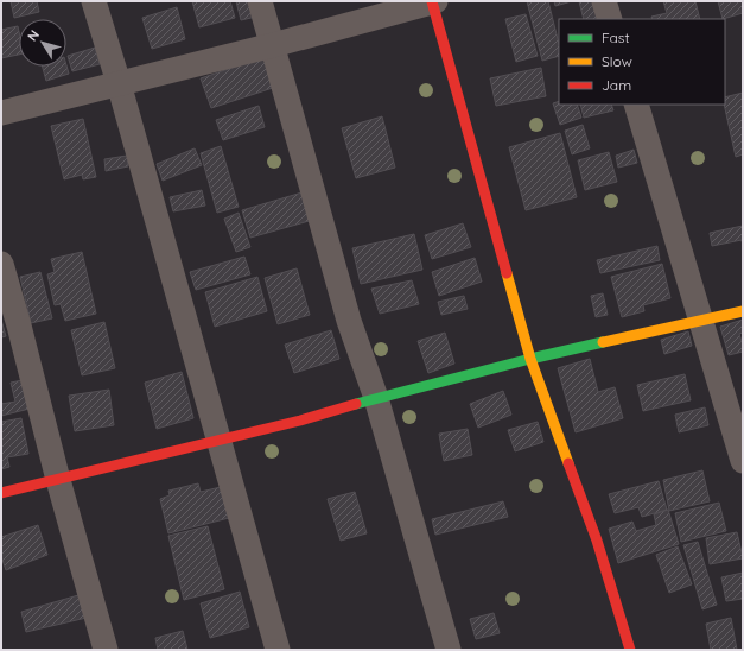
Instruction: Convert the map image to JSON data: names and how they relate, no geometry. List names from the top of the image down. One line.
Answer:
{"legend":["Fast","Slow","Jam"],"north":"top left"}
